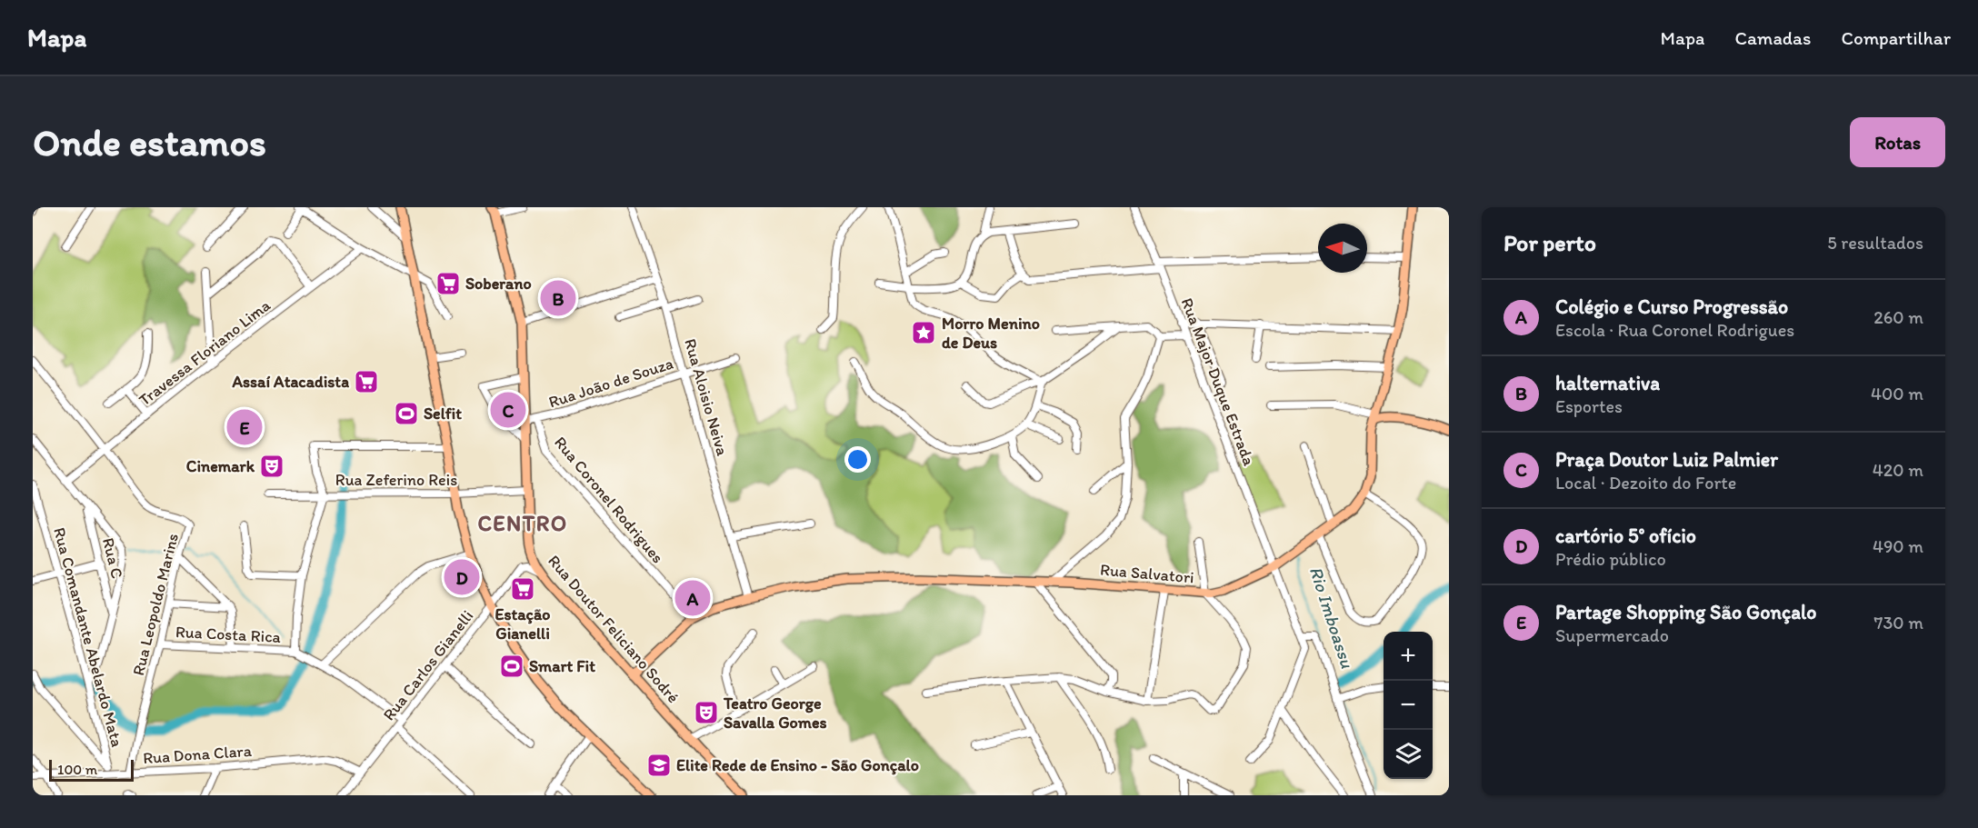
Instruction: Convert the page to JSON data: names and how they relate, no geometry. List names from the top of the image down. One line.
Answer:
{"streets":{"main road":["Rua Salvatori","Rua Doutor Feliciano Sodré"],"street":["Travessa Floriano Lima","Rua Major Duque Estrada","Rua João de Souza","Rua Aloisio Neiva","Rua Zeferino Reis","Rua Coronel Rodrigues","Rua C","Rua Leopoldo Marins","Rua Costa Rica","Rua Comandante Abelardo Mata","Rua Carlos Gianelli","Rua Dona Clara"]},"crossings":[["Travessa Floriano Lima","Rua Leopoldo Marins"],["Rua Major Duque Estrada","Rua Salvatori"],["Rua João de Souza","Rua Aloisio Neiva"],["Rua João de Souza","Rua Coronel Rodrigues"],["Rua João de Souza","Rua Doutor Feliciano Sodré"],["Rua Aloisio Neiva","Rua Salvatori"],["Rua Zeferino Reis","Rua Doutor Feliciano Sodré"],["Rua Coronel Rodrigues","Rua Salvatori"],["Rua Salvatori","Rua Doutor Feliciano Sodré"],["Rua Leopoldo Marins","Rua Costa Rica"],["Rua Leopoldo Marins","Rua Dona Clara"],["Rua Doutor Feliciano Sodré","Rua Carlos Gianelli"],["Rua Comandante Abelardo Mata","Rua Dona Clara"],["Rua Carlos Gianelli","Rua Dona Clara"]],"districts":["CENTRO"],"water":["Rio Imboassu"],"places":{"supermarket":["Soberano","Assaí Atacadista","Estação Gianelli"],"place":["Morro Menino de Deus"],"sports":["Selfit","Smart Fit"],"theatre":["Cinemark","Teatro George Savalla Gomes"],"school or university":["Elite Rede de Ensino - São Gonçalo"]},"scale_bar":"100 m","north":"left","page":{"header":"Mapa","nav":["Mapa","Camadas","Compartilhar"],"buttons":"Rotas","title":"Onde estamos","heading":["Por perto","5 resultados"],"pins":["B","C","E","D","A"],"list":[{"mark":"A","name":"Colégio e Curso Progressão","note":"Escola · Rua Coronel Rodrigues","value":"260 m"},{"mark":"B","name":"halternativa","note":"Esportes","value":"400 m"},{"mark":"C","name":"Praça Doutor Luiz Palmier","note":"Local · Dezoito do Forte","value":"420 m"},{"mark":"D","name":"cartório 5° ofício","note":"Prédio público","value":"490 m"},{"mark":"E","name":"Partage Shopping São Gonçalo","note":"Supermercado","value":"730 m"}],"map_buttons":["+","−"],"scale":"100 m"}}
